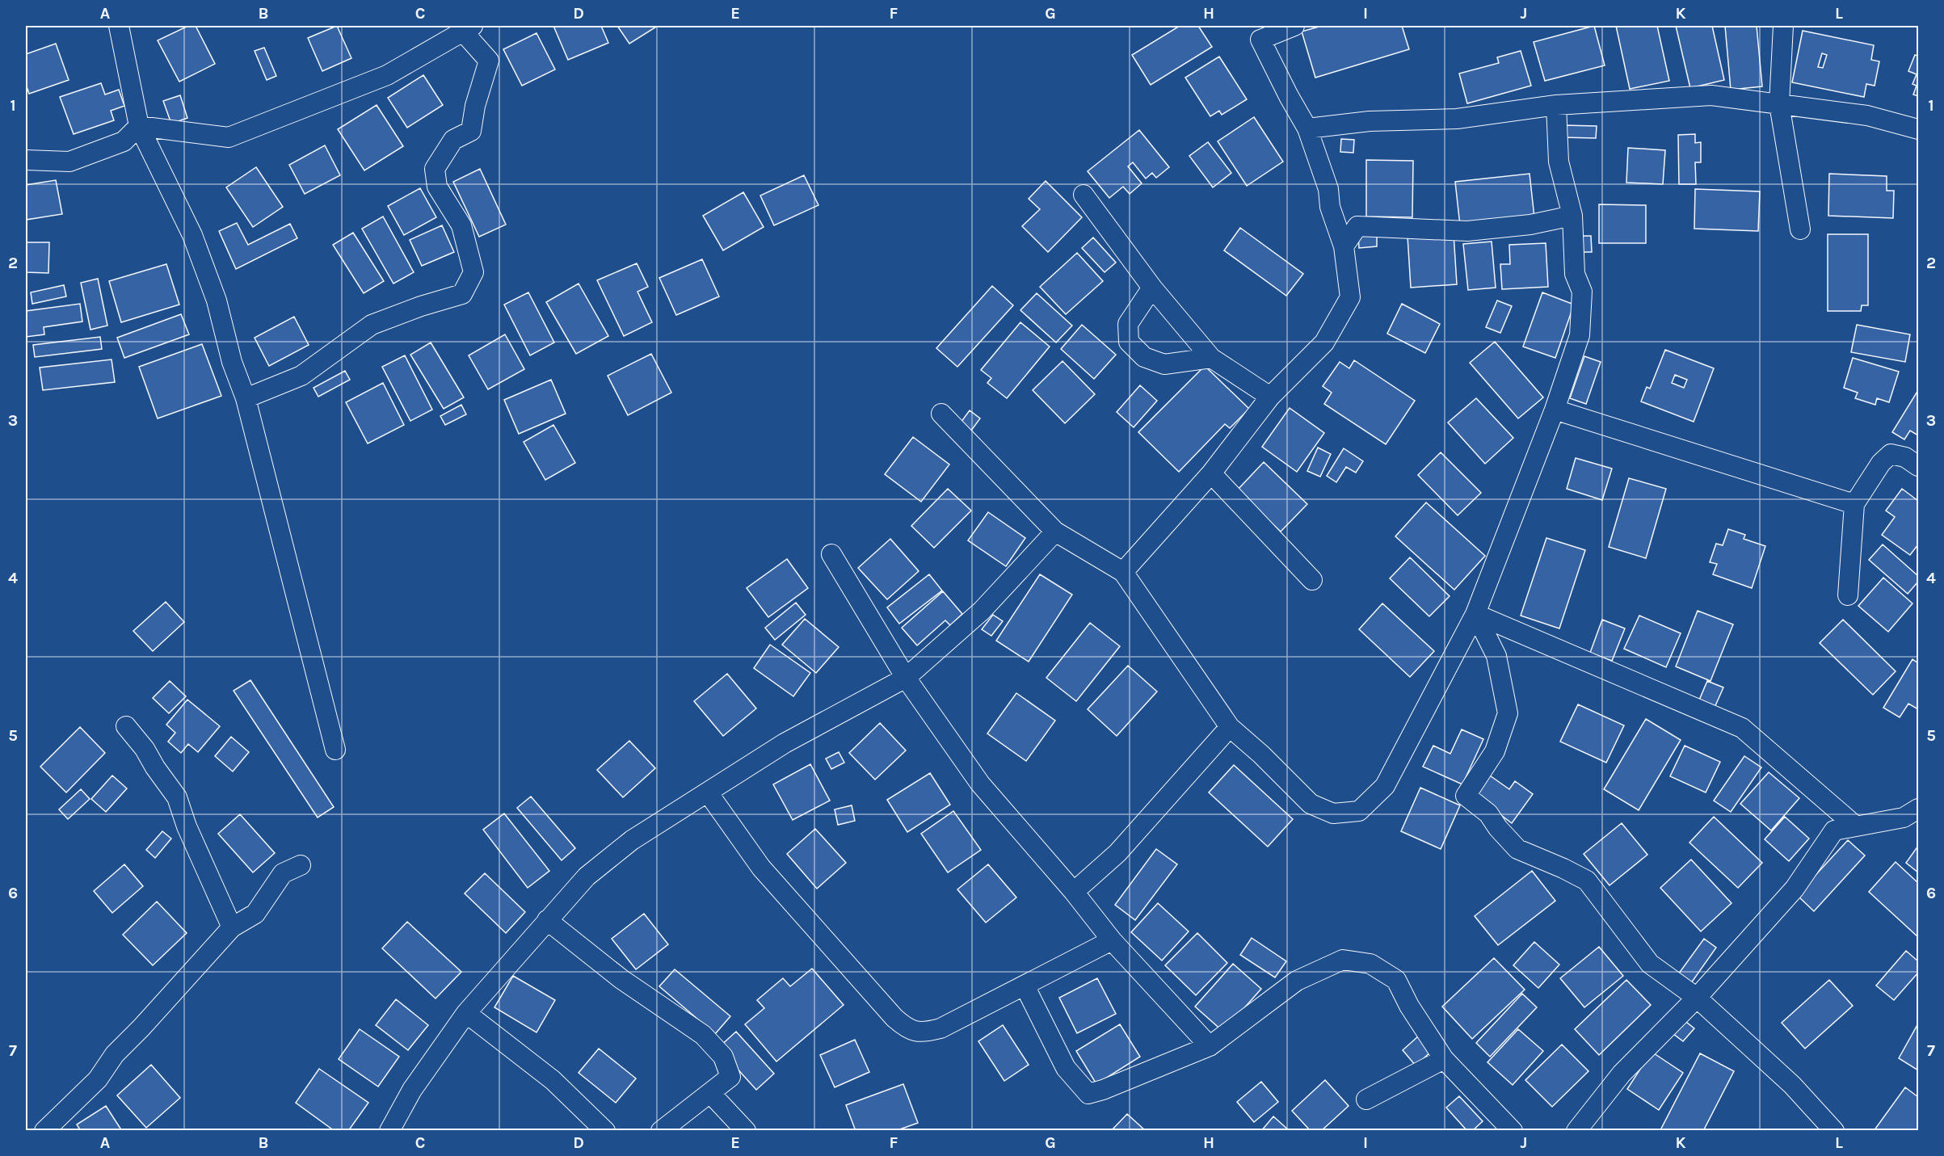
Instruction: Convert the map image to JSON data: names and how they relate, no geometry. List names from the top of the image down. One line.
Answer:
{"grid":{"columns":["A","B","C","D","E","F","G","H","I","J","K","L"],"rows":["1","2","3","4","5","6","7"]}}
